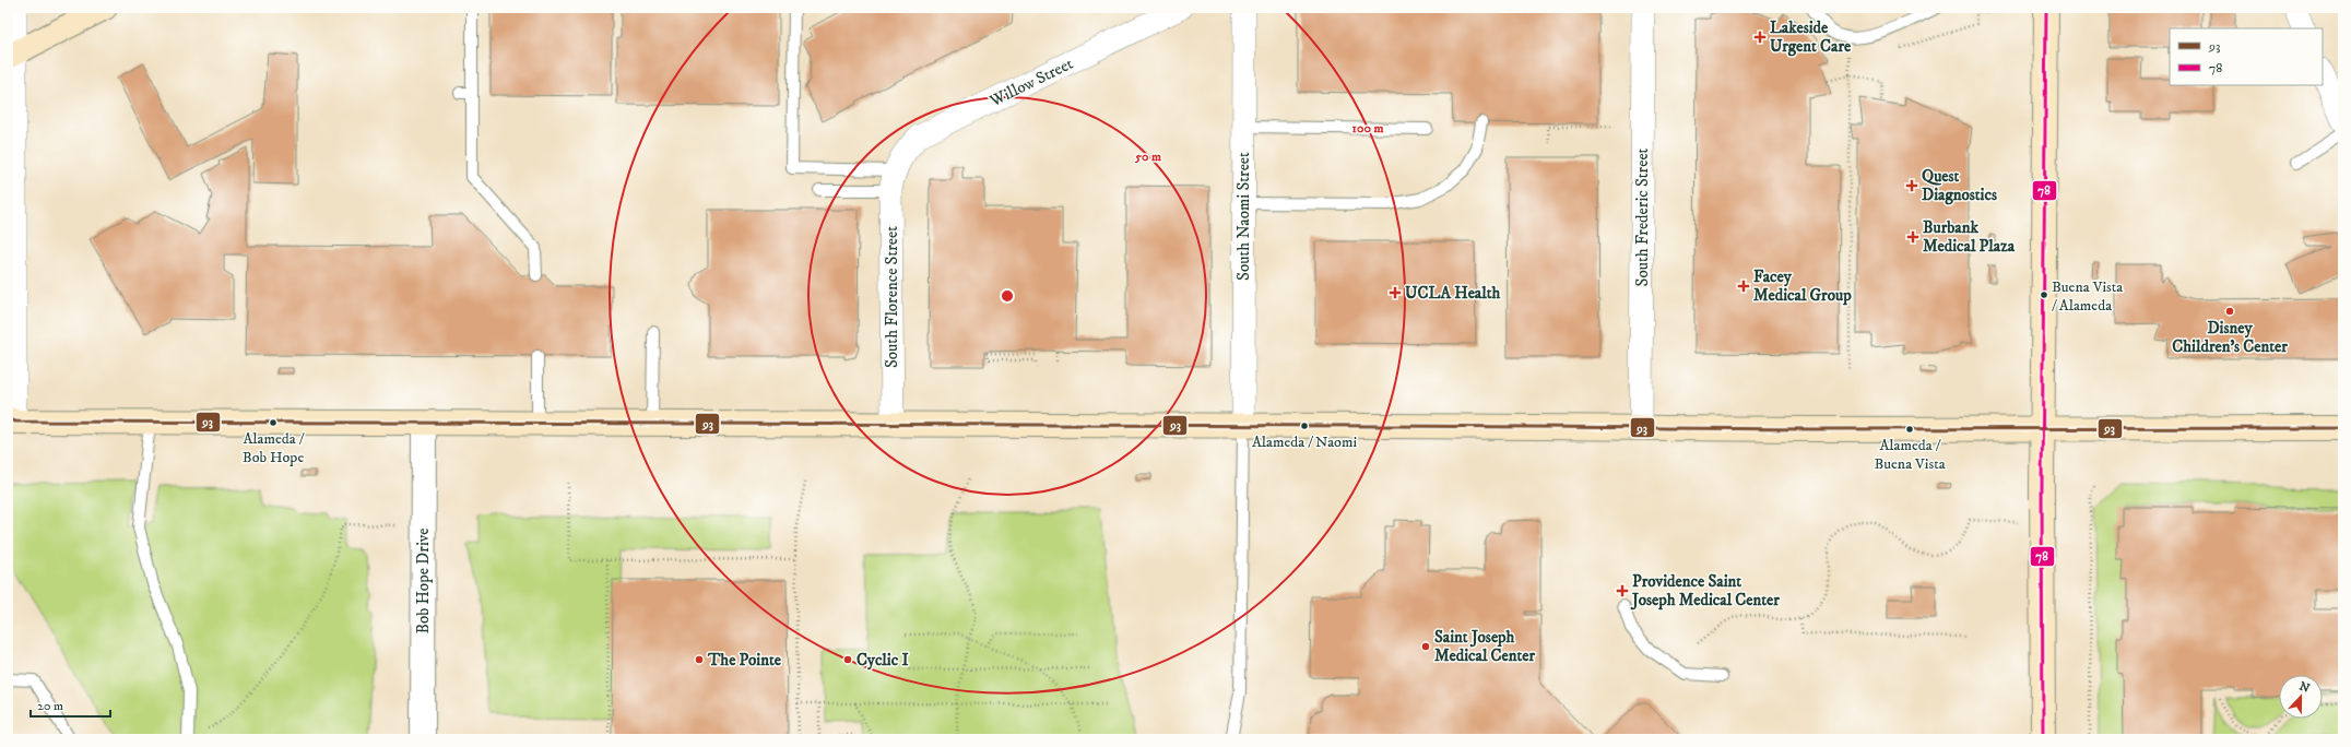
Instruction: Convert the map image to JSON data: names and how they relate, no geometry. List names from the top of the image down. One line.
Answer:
{"streets":{"street":["Willow Street","South Naomi Street","South Frederic Street","South Florence Street","Bob Hope Drive"]},"crossings":[["Willow Street","South Florence Street"]],"places":{"health":["Lakeside Urgent Care","Quest Diagnostics","Burbank Medical Plaza","Facey Medical Group","UCLA Health","Providence Saint Joseph Medical Center"],"other":["Buena Vista / Alameda","Disney Children's Center","Alameda / Bob Hope","Alameda / Naomi","Alameda / Buena Vista","Saint Joseph Medical Center","The Pointe","Cyclic I"]},"lines":["transit line 78","transit line 93"],"legend":["93","78"],"scale_bar":"20 m","north":"top","rings":["100 m","50 m"]}
